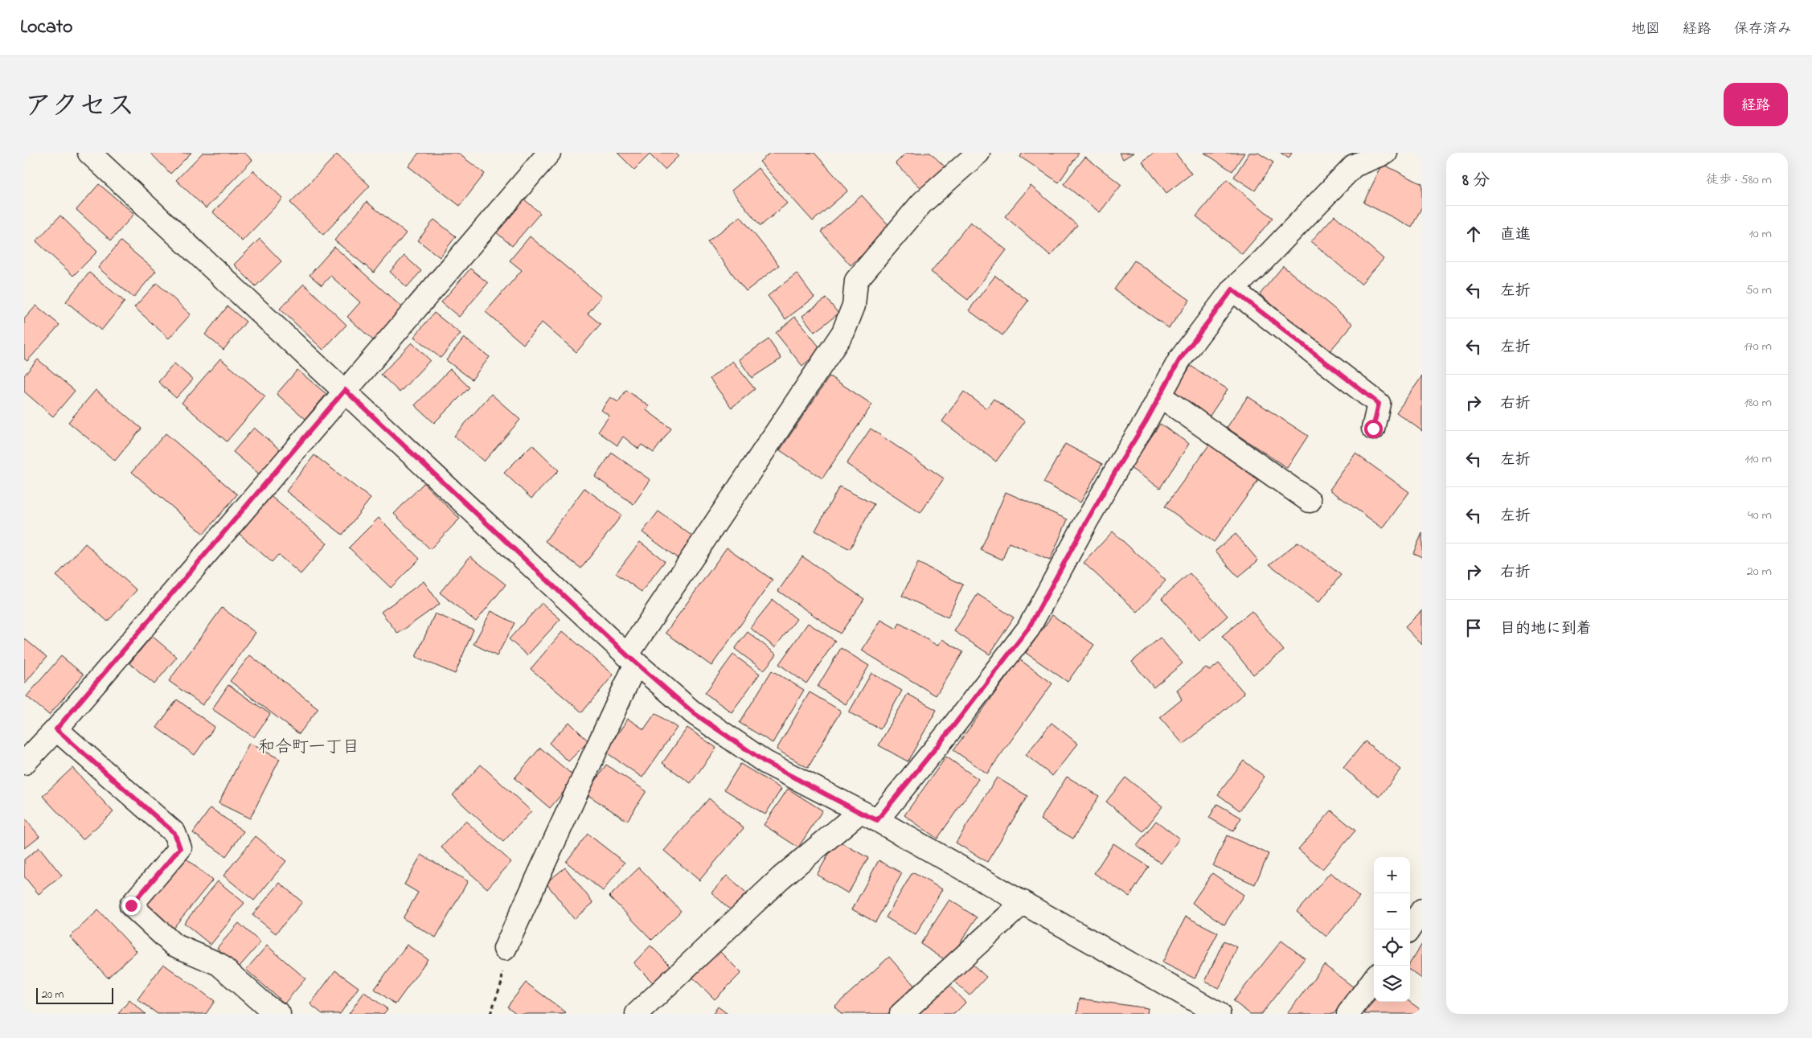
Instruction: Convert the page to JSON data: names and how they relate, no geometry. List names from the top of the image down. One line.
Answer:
{"districts":["和合町一丁目"],"scale_bar":"20 m","page":{"header":"Locato","nav":["地図","経路","保存済み"],"title":"アクセス","buttons":"経路","heading":["8 分","徒歩 · 580 m"],"list":[["直進","10 m"],["左折","50 m"],["左折","170 m"],["右折","180 m"],["左折","110 m"],["左折","40 m"],["右折","20 m"],"目的地に到着"],"map_buttons":["+","−"],"scale":"20 m"}}
